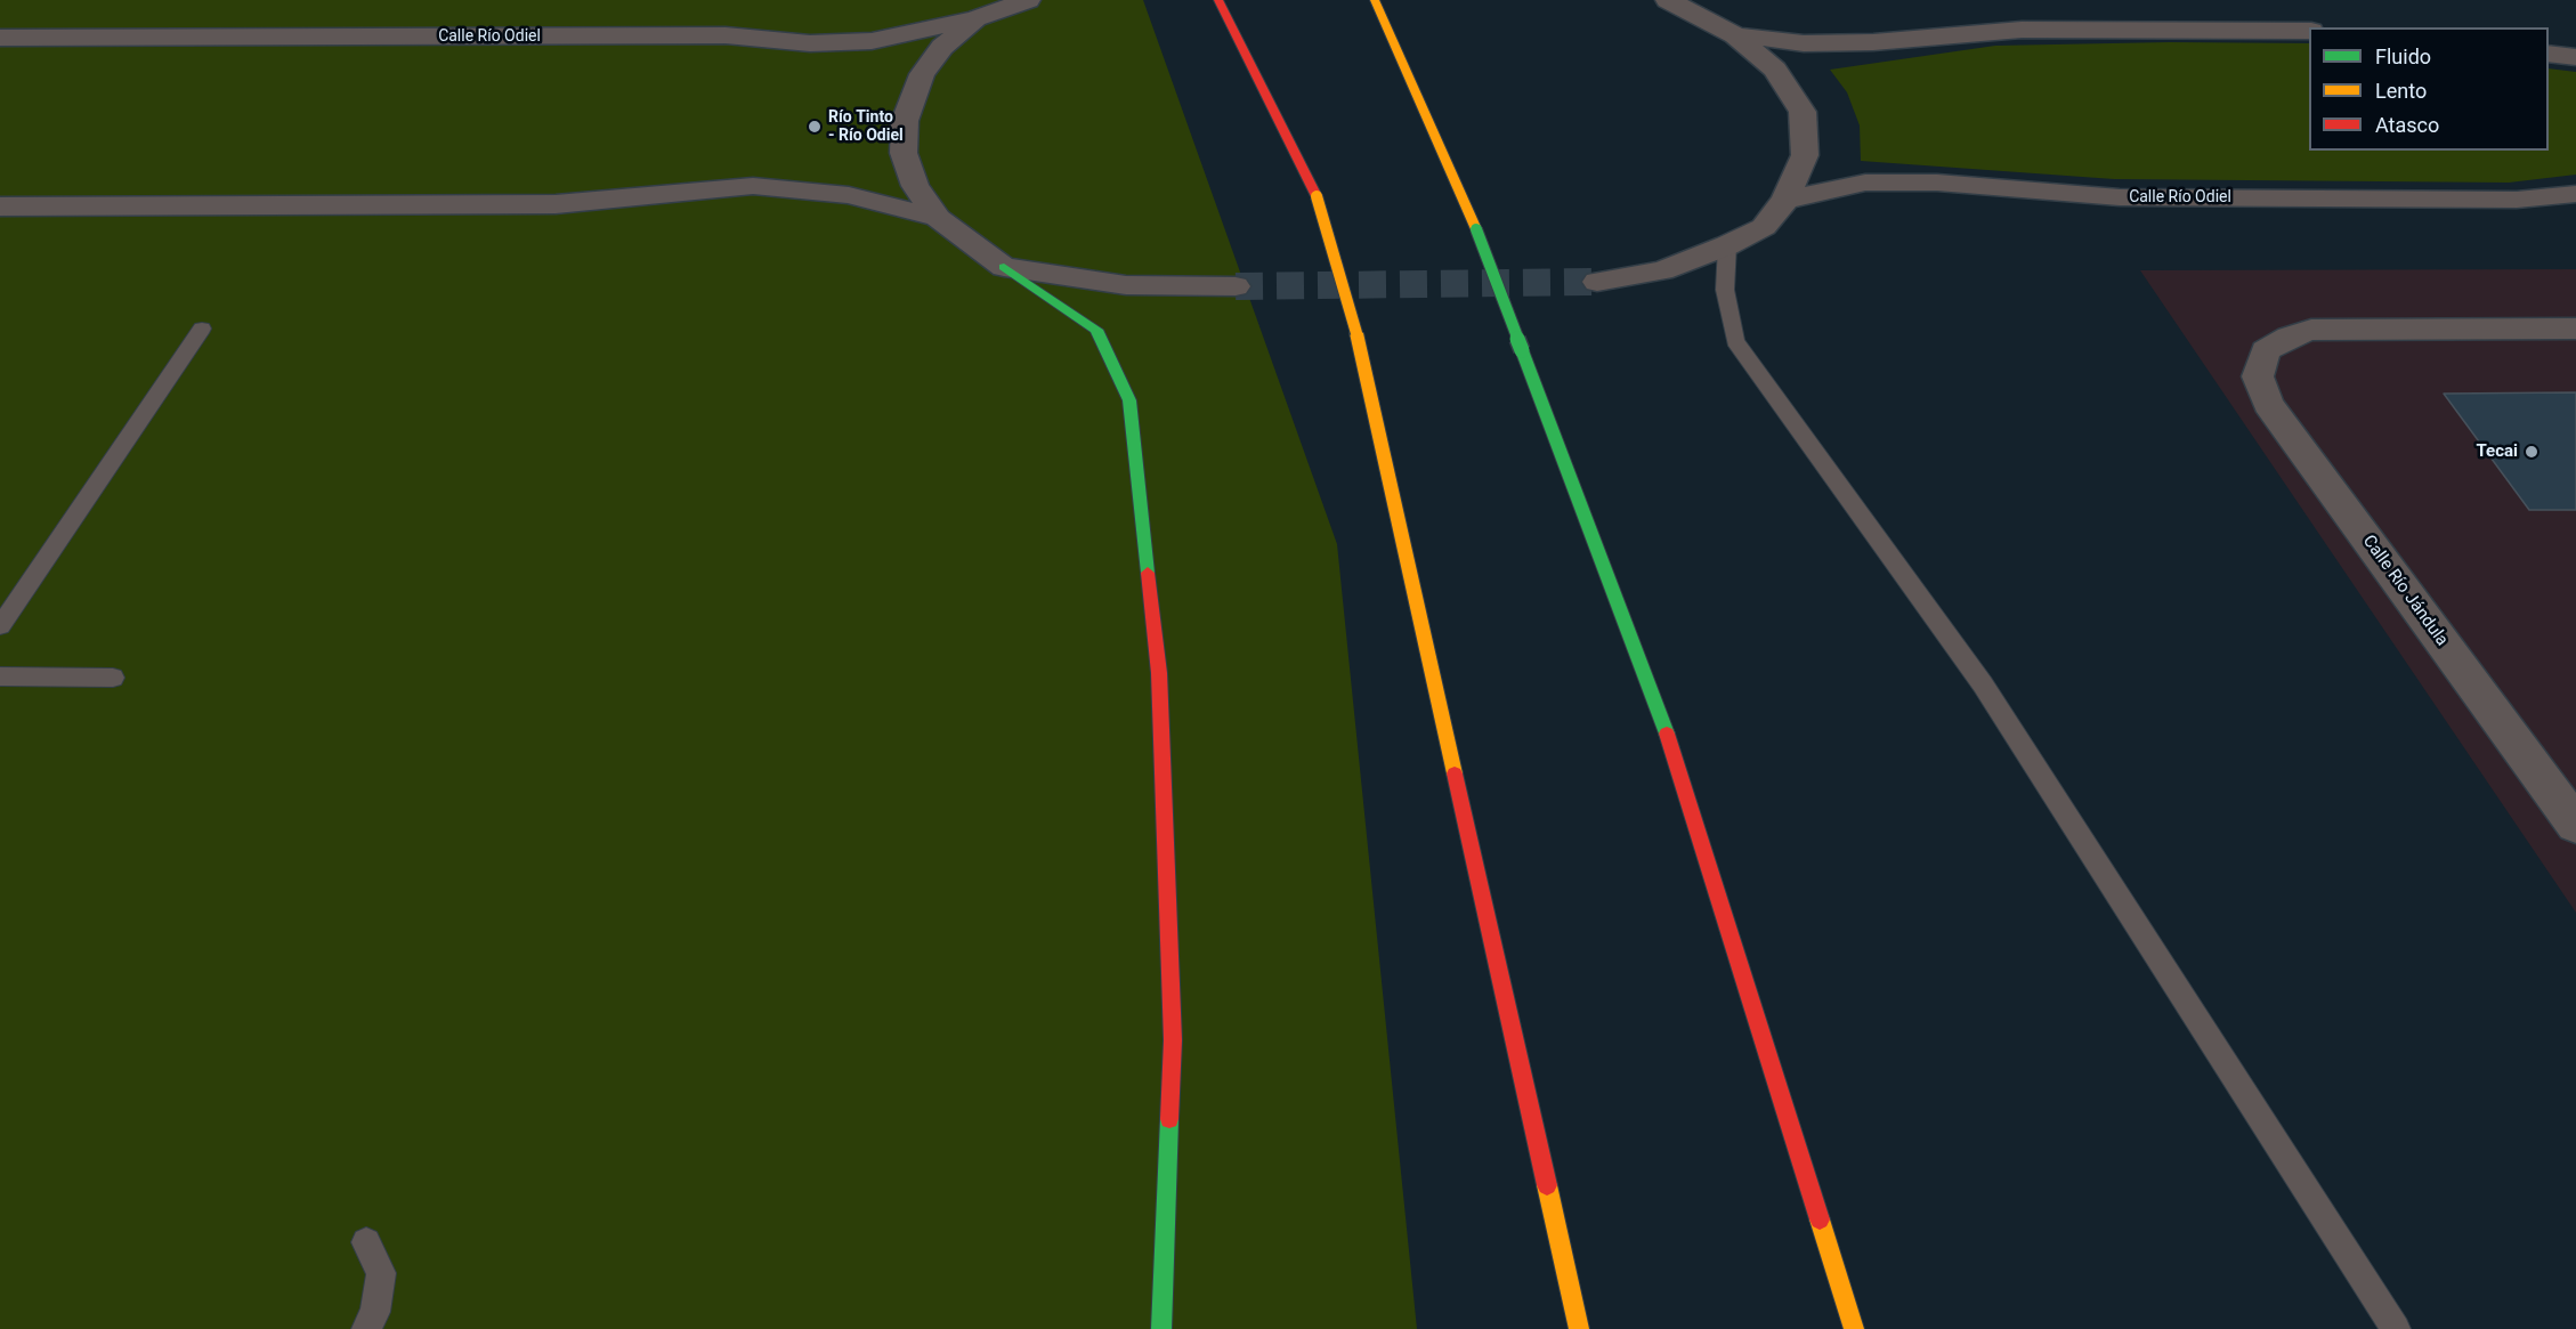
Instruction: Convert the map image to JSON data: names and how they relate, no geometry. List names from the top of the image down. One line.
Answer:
{"streets":{"street":["Calle Río Odiel","Calle Río Jándula"]},"places":["Río Tinto - Río Odiel","Tecai"],"legend":["Fluido","Lento","Atasco"]}
